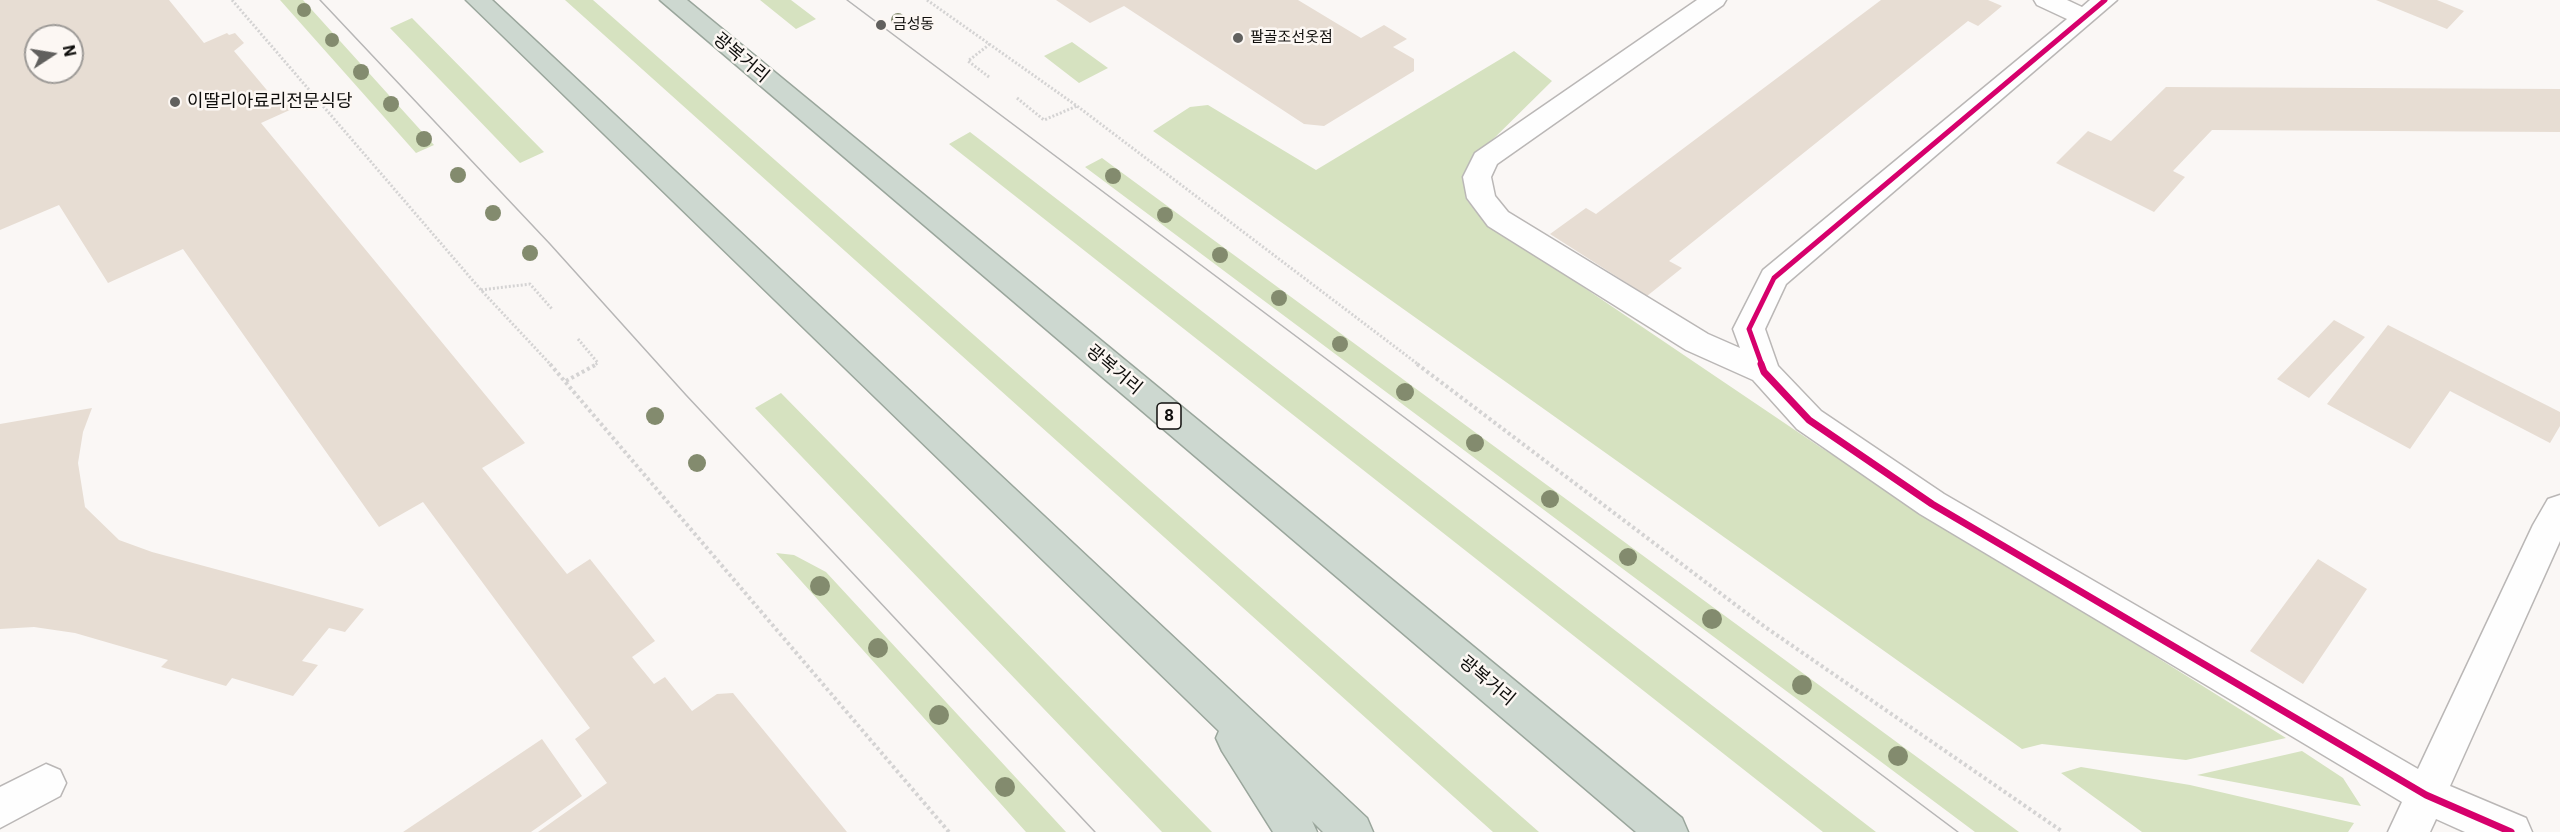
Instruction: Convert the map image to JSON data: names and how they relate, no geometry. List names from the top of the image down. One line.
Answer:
{"streets":{"highway":["광복거리","8"]},"places":["금성동","팔골조선옷점","이딸리아료리전문식당"],"north":"right"}
